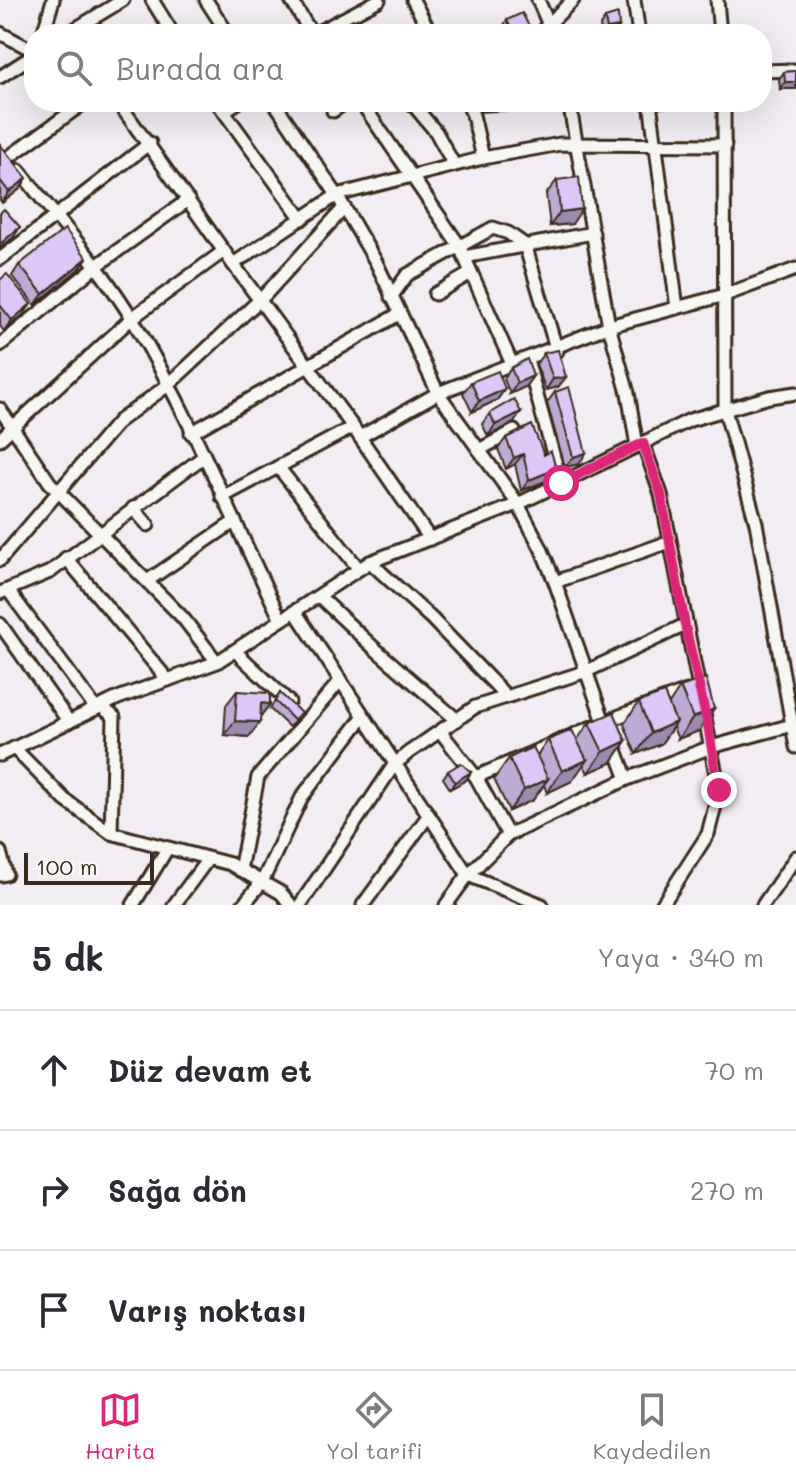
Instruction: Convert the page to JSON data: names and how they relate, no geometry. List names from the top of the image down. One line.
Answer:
{"scale_bar":"100 m","page":{"search":"Burada ara","scale":"100 m","heading":["5 dk","Yaya · 340 m"],"list":[["Düz devam et","70 m"],["Sağa dön","270 m"],"Varış noktası"],"nav":["Harita","Yol tarifi","Kaydedilen"]}}
